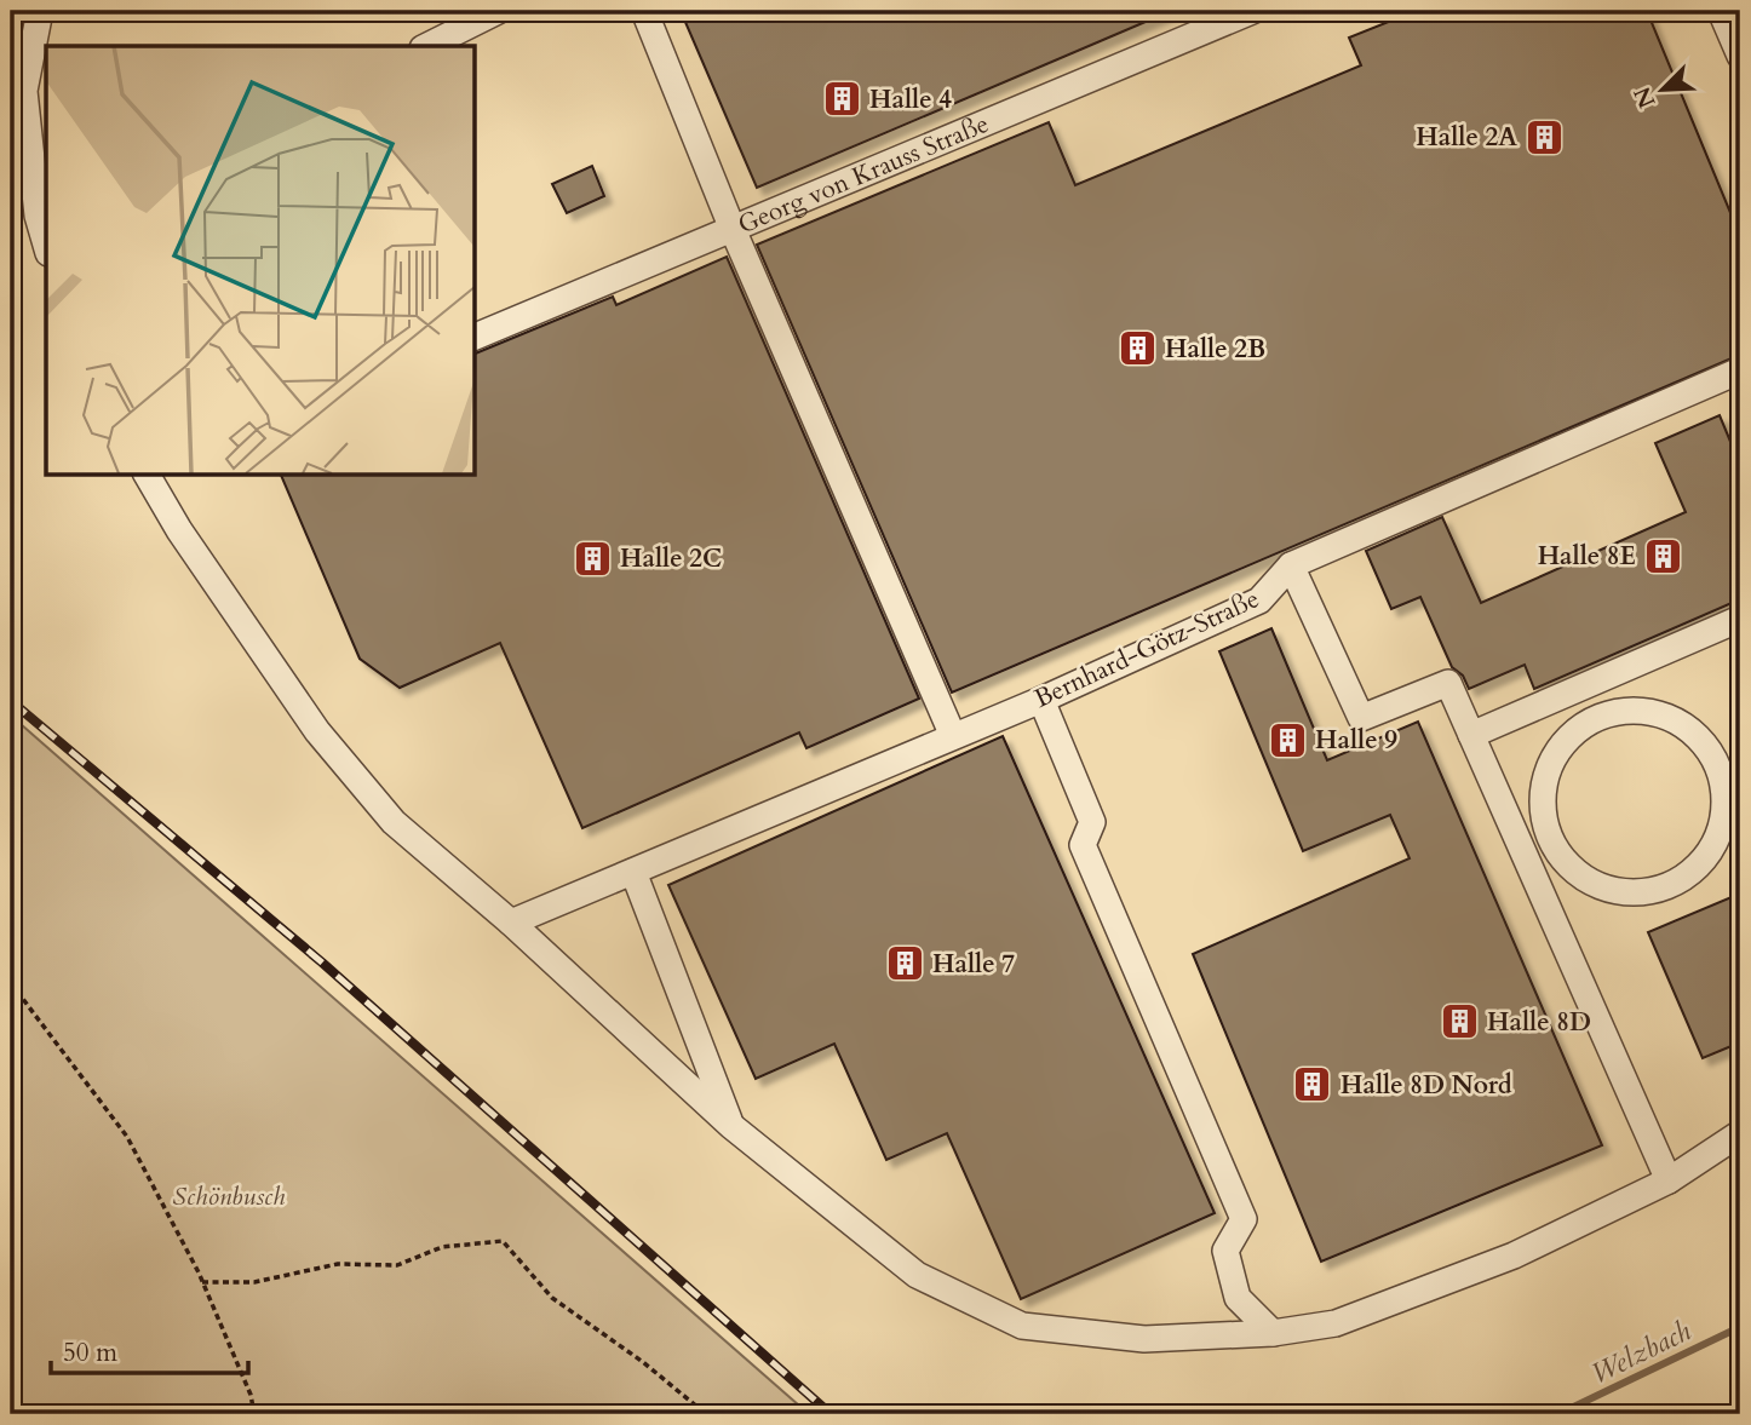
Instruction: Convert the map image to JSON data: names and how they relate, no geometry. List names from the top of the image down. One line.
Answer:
{"streets":{"lane":["Georg von Krauss Straße","Bernhard-Götz-Straße"]},"water":["Welzbach"],"parks":["Schönbusch"],"places":{"building":["Halle 4","Halle 2A","Halle 2B","Halle 8E","Halle 2C","Halle 9","Halle 7","Halle 8D","Halle 8D Nord"]},"scale_bar":"50 m","north":"bottom left"}
